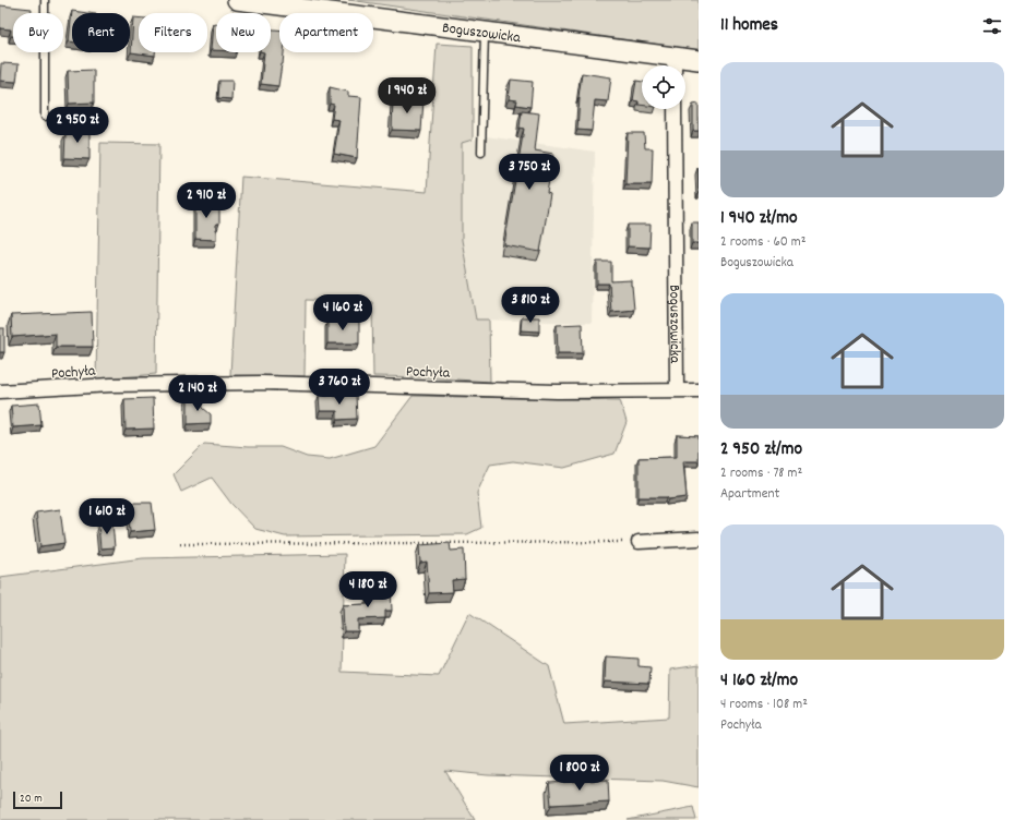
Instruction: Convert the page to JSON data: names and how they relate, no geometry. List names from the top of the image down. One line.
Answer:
{"streets":{"street":["Boguszowicka","Pochyła"]},"crossings":[["Boguszowicka","Pochyła"]],"scale_bar":"20 m","page":{"heading":"11 homes","chip":["Buy","Rent","Filters","New","Apartment"],"list":[{"name":"1 940 zł/mo","note":"2 rooms · 60 m² · Boguszowicka"},{"name":"2 950 zł/mo","note":"2 rooms · 78 m² · Apartment"},{"name":"4 160 zł/mo","note":"4 rooms · 108 m² · Pochyła"}],"price":["1 940 zł","2 950 zł","3 750 zł","2 910 zł","3 810 zł","4 160 zł","3 760 zł","2 140 zł","1 610 zł","4 180 zł","1 800 zł"],"scale":"20 m"}}
